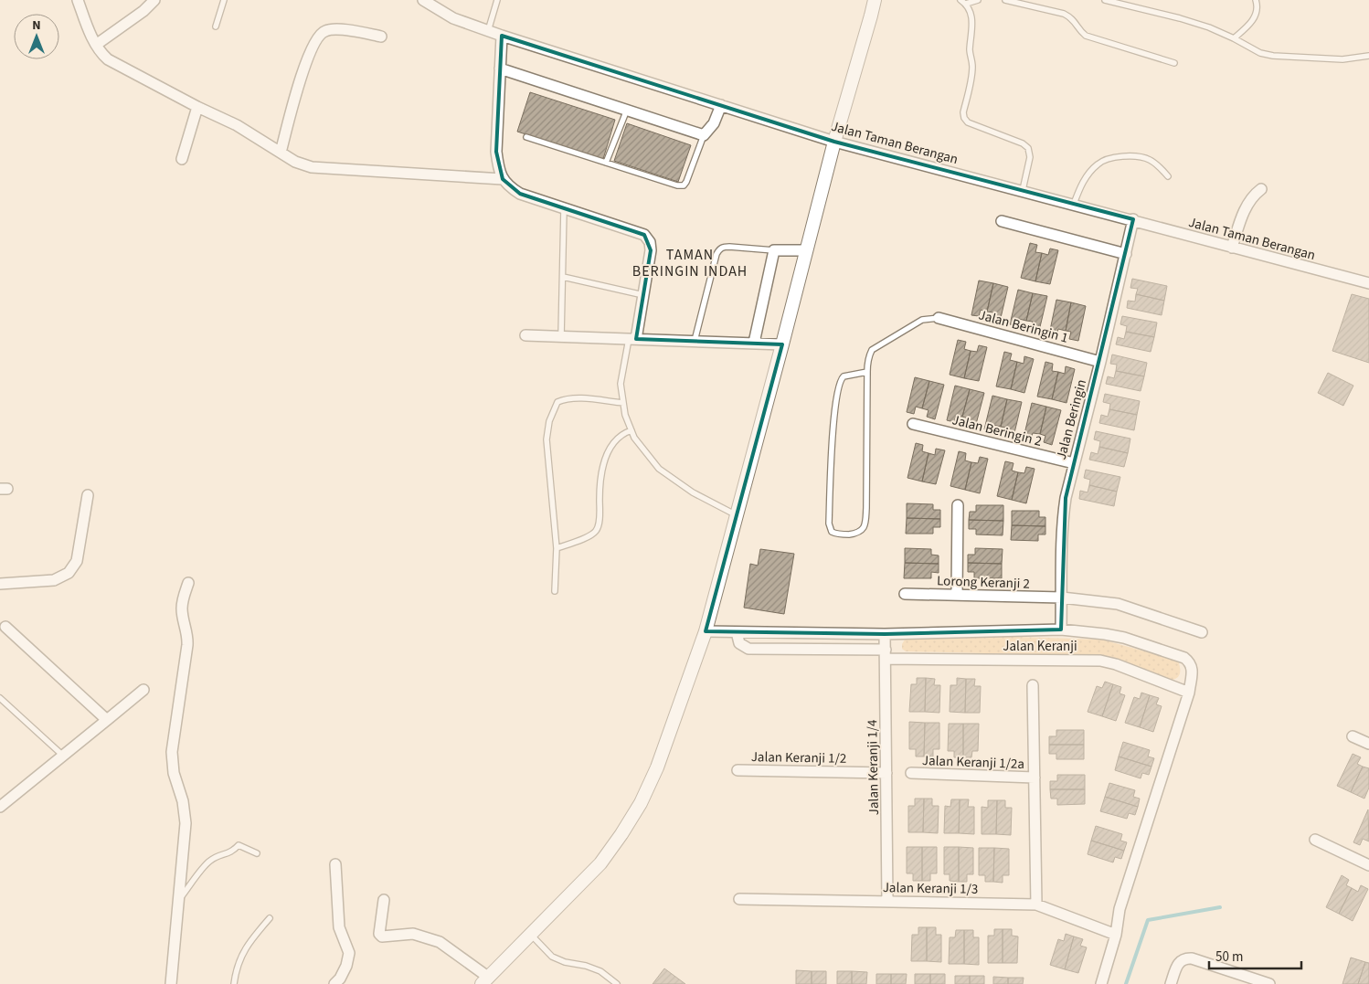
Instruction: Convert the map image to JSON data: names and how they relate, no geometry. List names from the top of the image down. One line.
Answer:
{"streets":{"street":["Jalan Taman Berangan","Jalan Beringin 1","Jalan Beringin","Jalan Beringin 2","Lorong Keranji 2","Jalan Keranji","Jalan Keranji 1/2","Jalan Keranji 1/2a","Jalan Keranji 1/4","Jalan Keranji 1/3"]},"crossings":[["Jalan Taman Berangan","Jalan Beringin"],["Jalan Beringin 1","Jalan Beringin"],["Jalan Beringin","Jalan Beringin 2"],["Jalan Beringin","Lorong Keranji 2"],["Jalan Keranji","Jalan Keranji 1/4"],["Jalan Keranji 1/2","Jalan Keranji 1/4"],["Jalan Keranji 1/4","Jalan Keranji 1/3"]],"districts":["TAMAN BERINGIN INDAH"],"scale_bar":"50 m","north":"top"}
